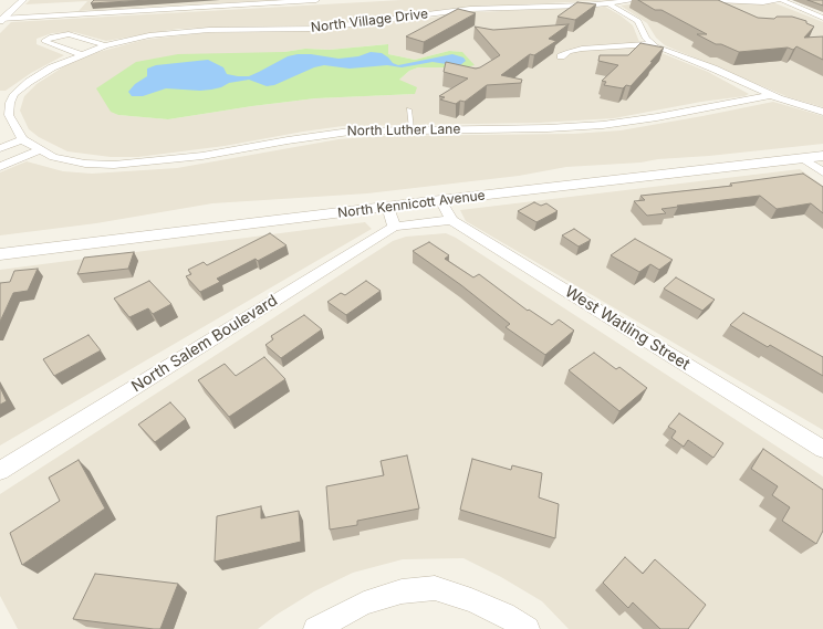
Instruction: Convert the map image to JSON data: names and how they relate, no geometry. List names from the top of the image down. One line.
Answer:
{"streets":{"street":["North Village Drive","North Luther Lane","North Kennicott Avenue","West Watling Street","North Salem Boulevard"]},"crossings":[["North Village Drive","North Luther Lane"],["North Kennicott Avenue","West Watling Street"]]}
